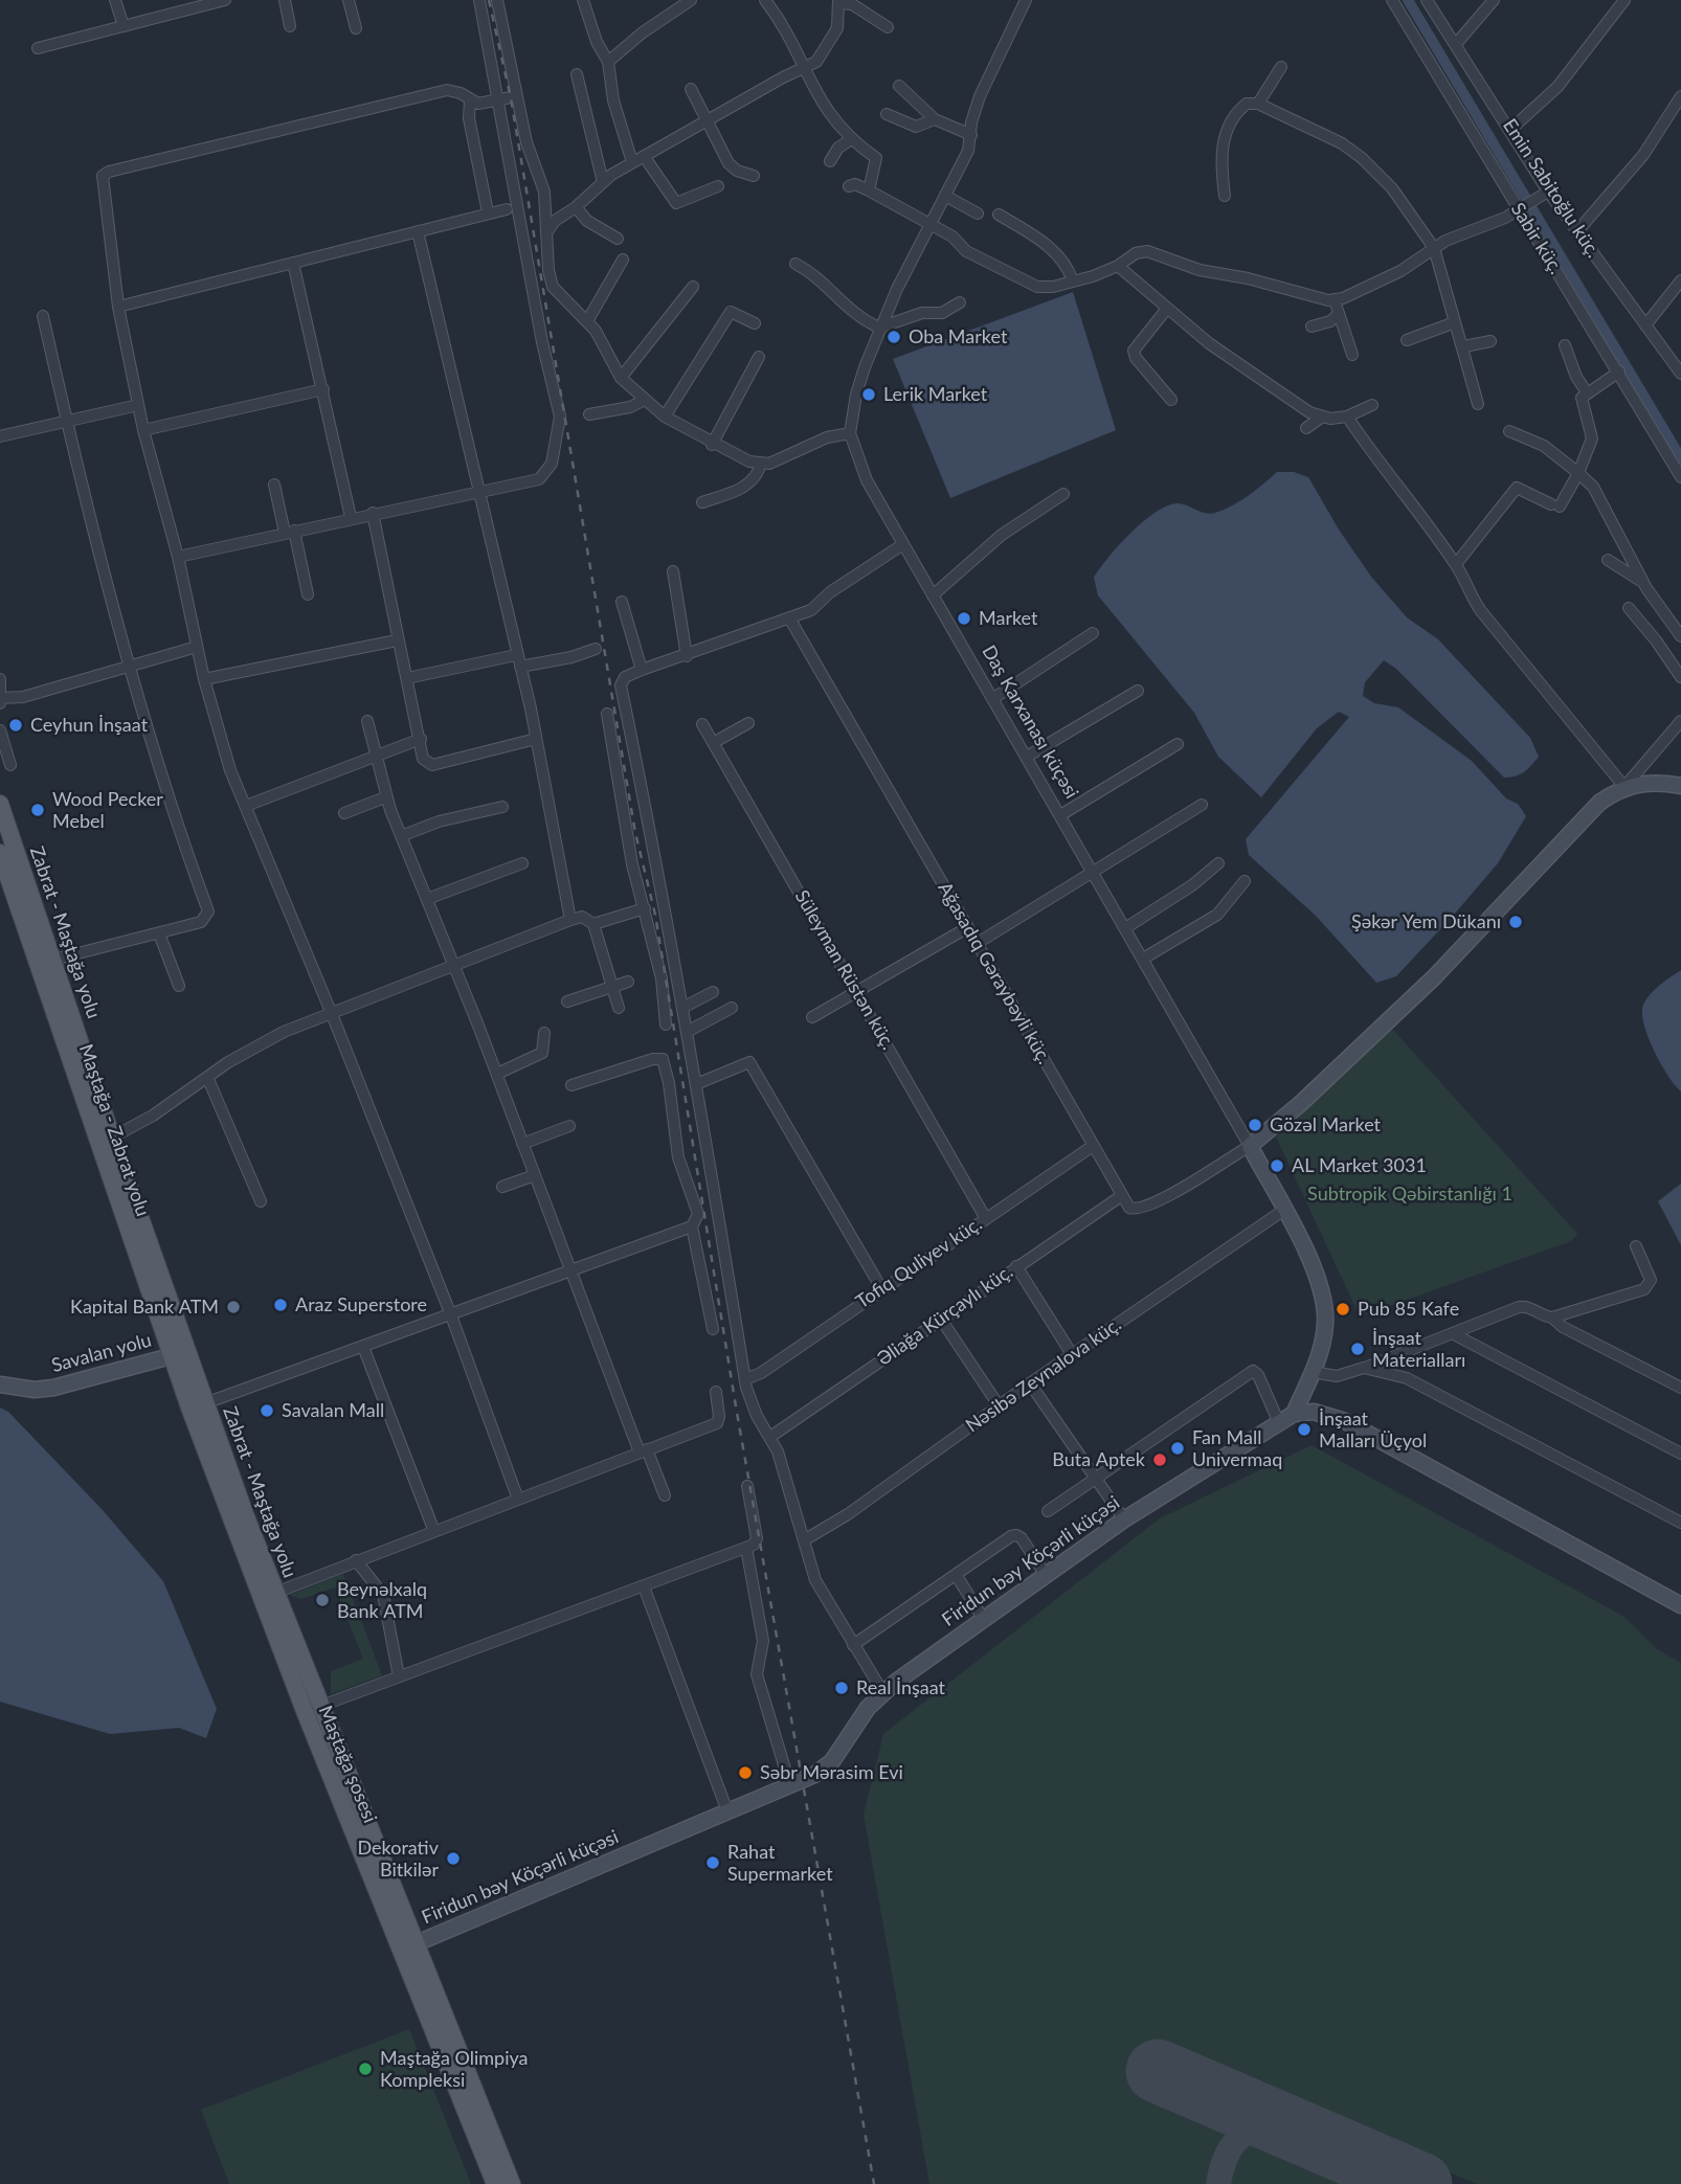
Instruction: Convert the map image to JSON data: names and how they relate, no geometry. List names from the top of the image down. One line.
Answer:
{"streets":{"main road":["Zabrat - Maştağa yolu","Maştağa - Zabrat yolu","Maştağa şosesi"],"street":["Emin Sabitoğlu küç.","Sabir küç.","Daş Karxanası küçəsi","Süleyman Rüstən küç.","Ağasadıq Gəraybəyli küç.","Tofiq Quliyev küç.","Əliağa Kürçaylı küç.","Savalan yolu","Nəsibə Zeynalova küç.","Firidun bəy Köçərli küçəsi"]},"crossings":[["Daş Karxanası küçəsi","Nəsibə Zeynalova küç."],["Daş Karxanası küçəsi","Firidun bəy Köçərli küçəsi"],["Zabrat - Maştağa yolu","Maştağa - Zabrat yolu"],["Zabrat - Maştağa yolu","Savalan yolu"],["Zabrat - Maştağa yolu","Firidun bəy Köçərli küçəsi"],["Zabrat - Maştağa yolu","Maştağa şosesi"],["Süleyman Rüstən küç.","Tofiq Quliyev küç."],["Ağasadıq Gəraybəyli küç.","Tofiq Quliyev küç."],["Ağasadıq Gəraybəyli küç.","Əliağa Kürçaylı küç."],["Maştağa - Zabrat yolu","Savalan yolu"],["Maştağa - Zabrat yolu","Maştağa şosesi"],["Savalan yolu","Maştağa şosesi"]],"parks":["Subtropik Qəbirstanlığı 1"],"places":["Oba Market","Lerik Market","Market","Ceyhun İnşaat","Wood Pecker Mebel","Şəkər Yem Dükanı","Gözəl Market","AL Market 3031","Araz Superstore","Kapital Bank ATM","Pub 85 Kafe","İnşaat Materialları","Savalan Mall","İnşaat Malları Üçyol","Fan Mall Univermaq","Buta Aptek","Beynəlxalq Bank ATM","Real İnşaat","Səbr Mərasim Evi","Dekorativ Bitkilər","Rahat Supermarket","Maştağa Olimpiya Kompleksi"]}
